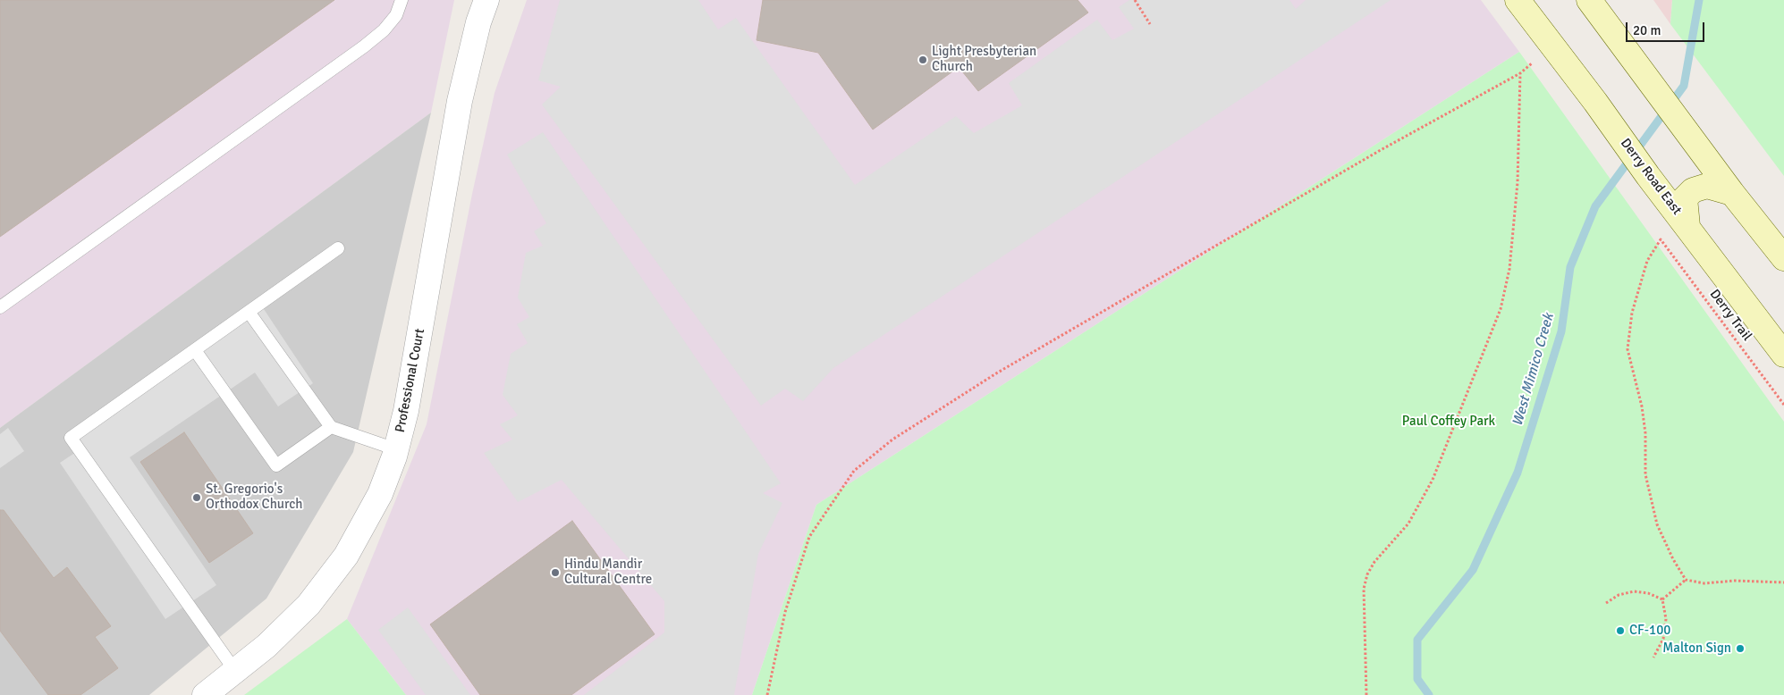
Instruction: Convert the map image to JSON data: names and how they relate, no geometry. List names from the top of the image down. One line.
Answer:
{"streets":{"main road":["Derry Road East"],"street":["Professional Court"],"path":["Derry Trail"]},"water":["West Mimico Creek"],"parks":["Paul Coffey Park"],"places":["Light Presbyterian Church","St. Gregorio's Orthodox Church","Hindu Mandir Cultural Centre","CF-100","Malton Sign"],"scale_bar":"20 m"}
